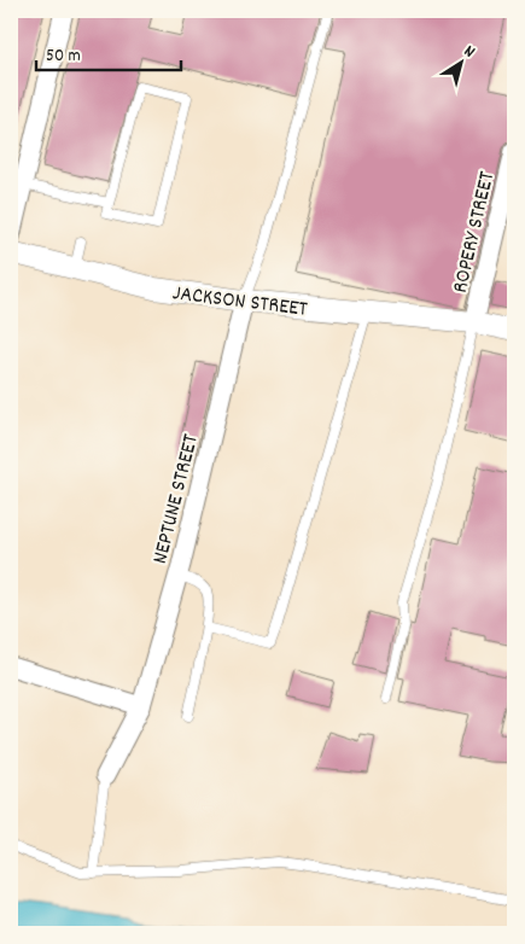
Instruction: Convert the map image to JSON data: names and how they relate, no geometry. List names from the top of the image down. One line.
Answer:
{"streets":{"street":["ROPERY STREET","JACKSON STREET","NEPTUNE STREET"]},"crossings":[["ROPERY STREET","JACKSON STREET"],["JACKSON STREET","NEPTUNE STREET"]],"scale_bar":"50 m","north":"top right"}
